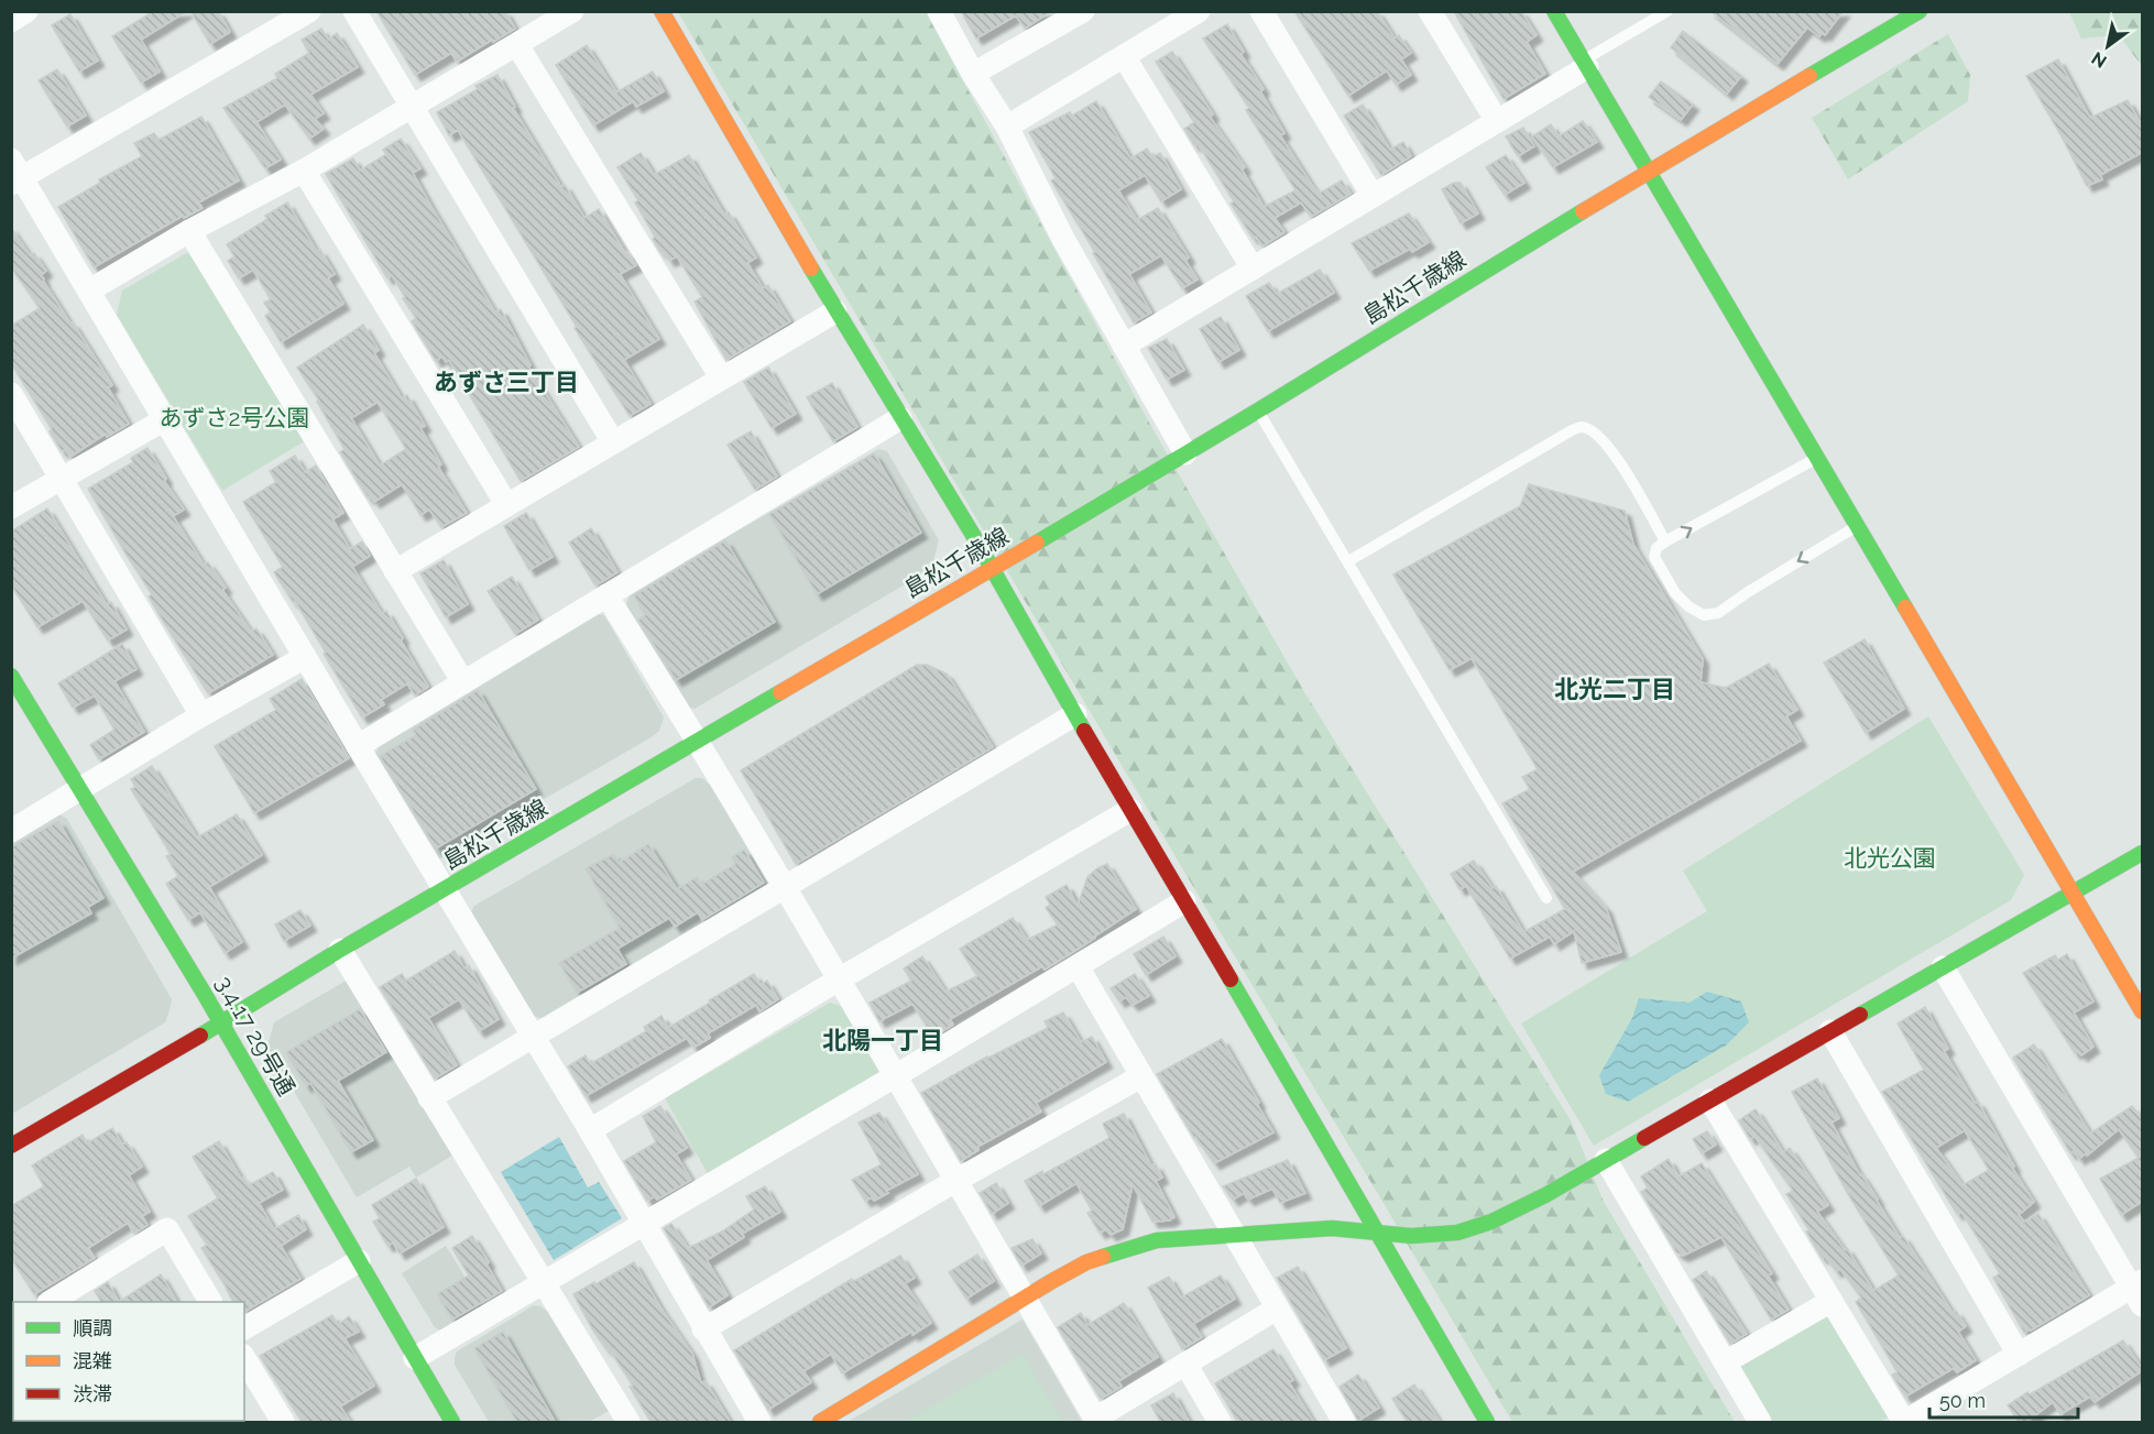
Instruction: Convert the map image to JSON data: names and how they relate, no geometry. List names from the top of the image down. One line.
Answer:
{"streets":{"street":["島松千歳線","3.4.17 29号通"]},"crossings":[["島松千歳線","3.4.17 29号通"]],"districts":["あずさ三丁目","北光二丁目","北陽一丁目"],"parks":["あずさ2号公園","北光公園"],"legend":["順調","混雑","渋滞"],"scale_bar":"50 m","north":"bottom left"}
